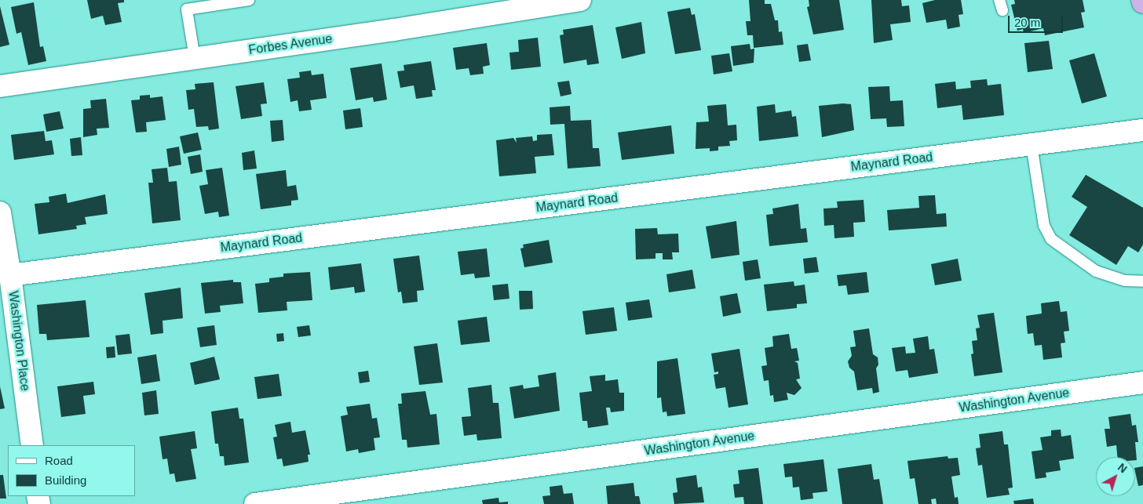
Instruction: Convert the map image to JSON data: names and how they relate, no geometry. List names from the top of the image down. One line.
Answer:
{"streets":{"street":["Forbes Avenue","Maynard Road","Washington Place","Washington Avenue"]},"crossings":[["Maynard Road","Washington Place"]],"legend":["Road","Building"],"scale_bar":"20 m","north":"top right"}
